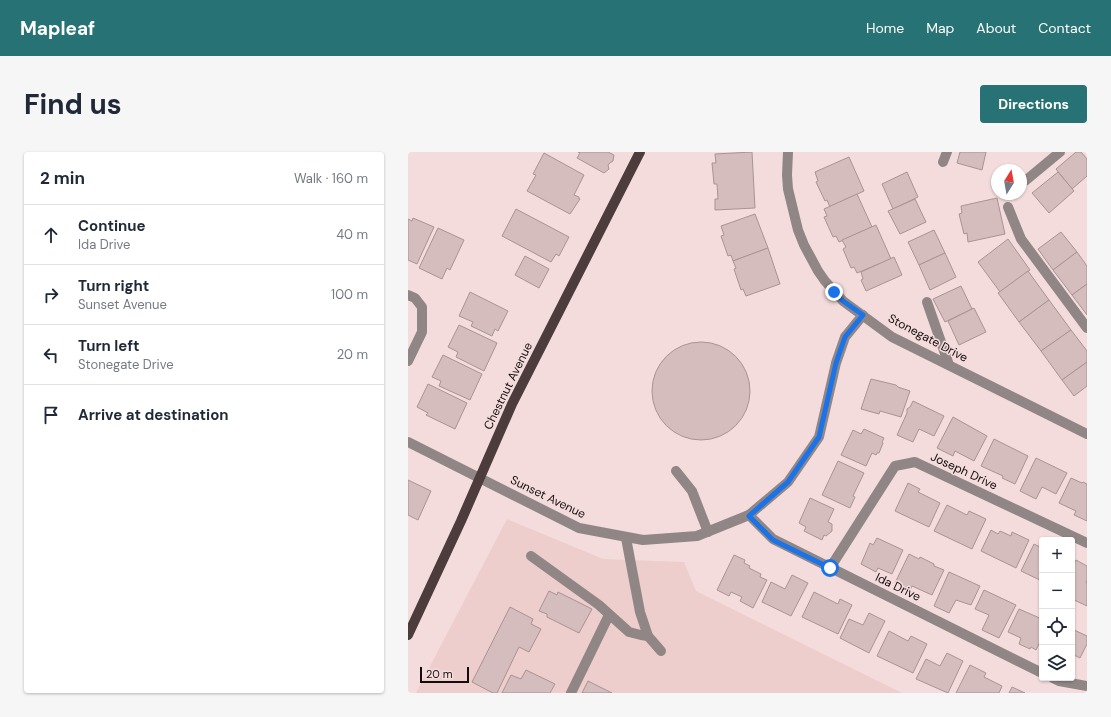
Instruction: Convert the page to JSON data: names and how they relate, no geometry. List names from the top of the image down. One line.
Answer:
{"streets":{"main road":["Chestnut Avenue"],"street":["Stonegate Drive","Joseph Drive","Sunset Avenue","Ida Drive"]},"crossings":[["Stonegate Drive","Sunset Avenue"],["Chestnut Avenue","Sunset Avenue"],["Joseph Drive","Ida Drive"],["Sunset Avenue","Ida Drive"]],"scale_bar":"20 m","north":"top","page":{"header":"Mapleaf","nav":["Home","Map","About","Contact"],"buttons":"Directions","title":"Find us","heading":["2 min","Walk · 160 m"],"list":[["Continue","Ida Drive","40 m"],["Turn right","Sunset Avenue","100 m"],["Turn left","Stonegate Drive","20 m"],"Arrive at destination"],"map_buttons":["+","−"],"scale":"20 m"}}
